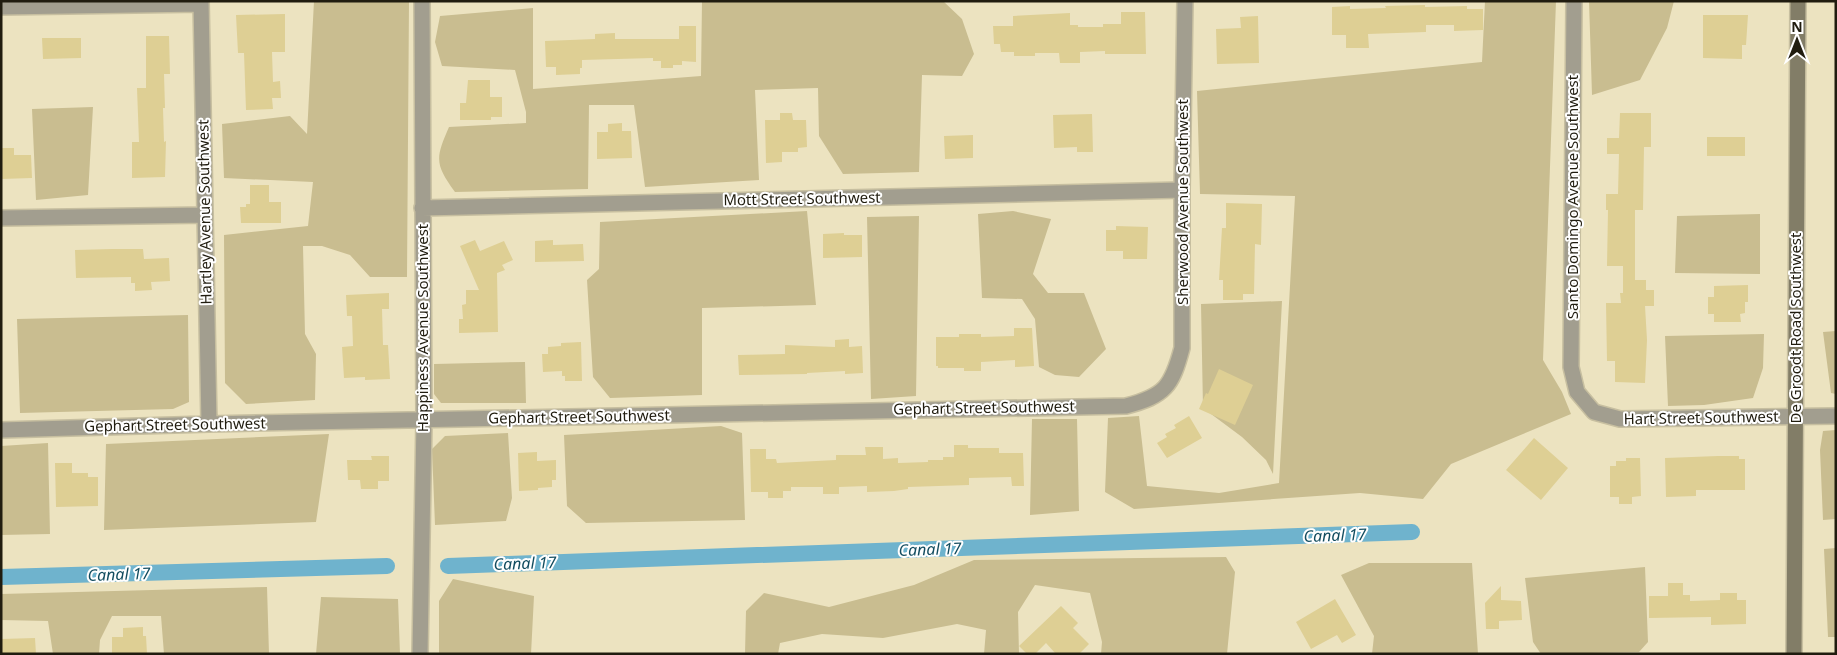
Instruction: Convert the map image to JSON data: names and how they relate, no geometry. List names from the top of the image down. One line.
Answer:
{"streets":{"street":["Santo Domingo Avenue Southwest","Mott Street Southwest","Sherwood Avenue Southwest","Hartley Avenue Southwest","Happiness Avenue Southwest","De Groodt Road Southwest","Gephart Street Southwest","Hart Street Southwest"]},"crossings":[["Santo Domingo Avenue Southwest","Hart Street Southwest"],["Mott Street Southwest","Sherwood Avenue Southwest"],["Mott Street Southwest","Happiness Avenue Southwest"],["Sherwood Avenue Southwest","Gephart Street Southwest"],["Hartley Avenue Southwest","Gephart Street Southwest"],["Happiness Avenue Southwest","Gephart Street Southwest"],["De Groodt Road Southwest","Hart Street Southwest"]],"water":["Canal 17"],"north":"top"}
